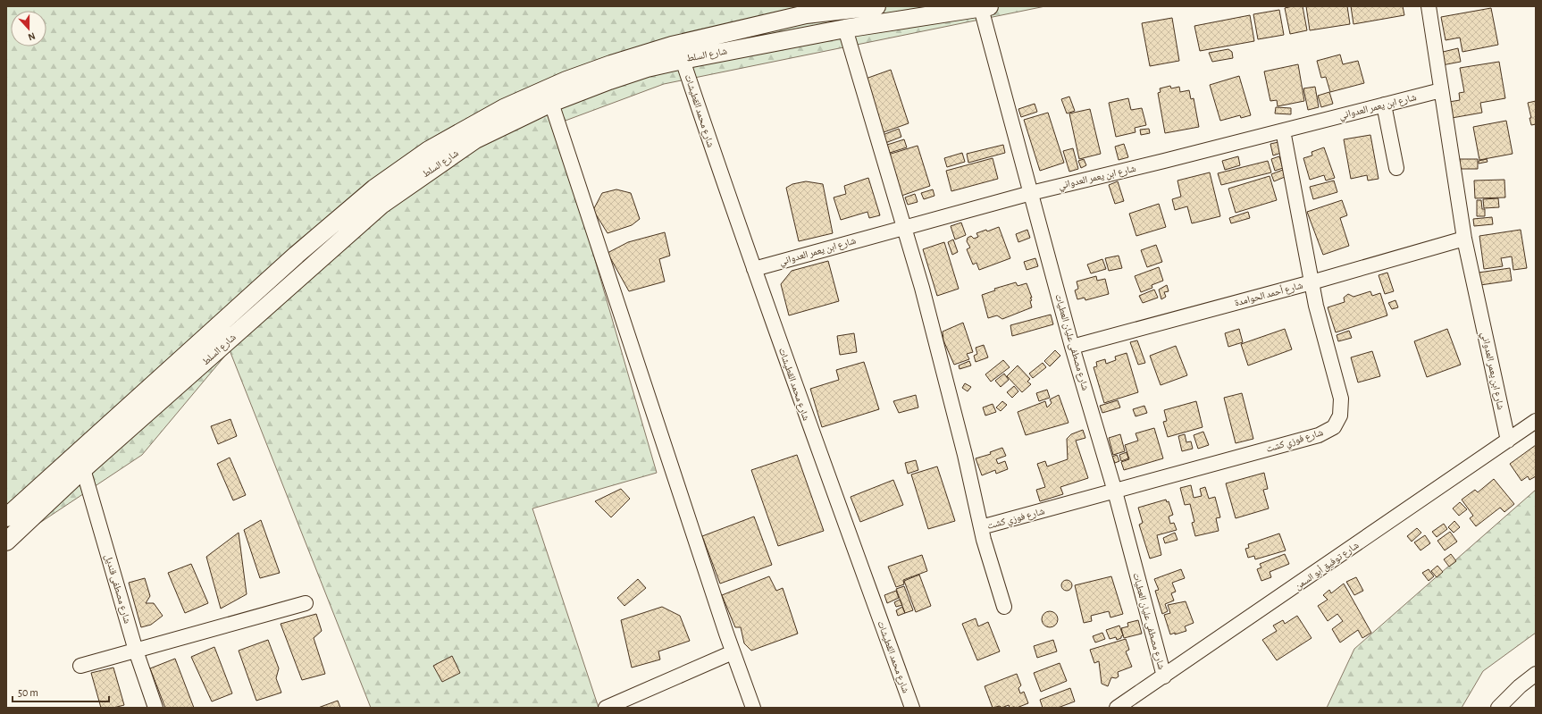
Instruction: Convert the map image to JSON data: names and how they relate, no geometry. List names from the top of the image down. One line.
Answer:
{"streets":{"main road":["شارع السلط"],"street":["شارع ابن يعمر العدواني","شارع محمد القطيشات","شارع أحمد الحوامدة","شارع مصطفى عليان العطيات","شارع فوزي كشت","شارع توفيق أبو السمن","شارع مصطفى قنديل"]},"crossings":[["شارع السلط","شارع محمد القطيشات"],["شارع السلط","شارع مصطفى عليان العطيات"],["شارع السلط","شارع مصطفى قنديل"],["شارع ابن يعمر العدواني","شارع محمد القطيشات"],["شارع ابن يعمر العدواني","شارع أحمد الحوامدة"],["شارع ابن يعمر العدواني","شارع مصطفى عليان العطيات"],["شارع ابن يعمر العدواني","شارع فوزي كشت"],["شارع ابن يعمر العدواني","شارع توفيق أبو السمن"],["شارع أحمد الحوامدة","شارع مصطفى عليان العطيات"],["شارع أحمد الحوامدة","شارع فوزي كشت"],["شارع مصطفى عليان العطيات","شارع فوزي كشت"],["شارع مصطفى عليان العطيات","شارع توفيق أبو السمن"]],"scale_bar":"50 m","north":"bottom"}
